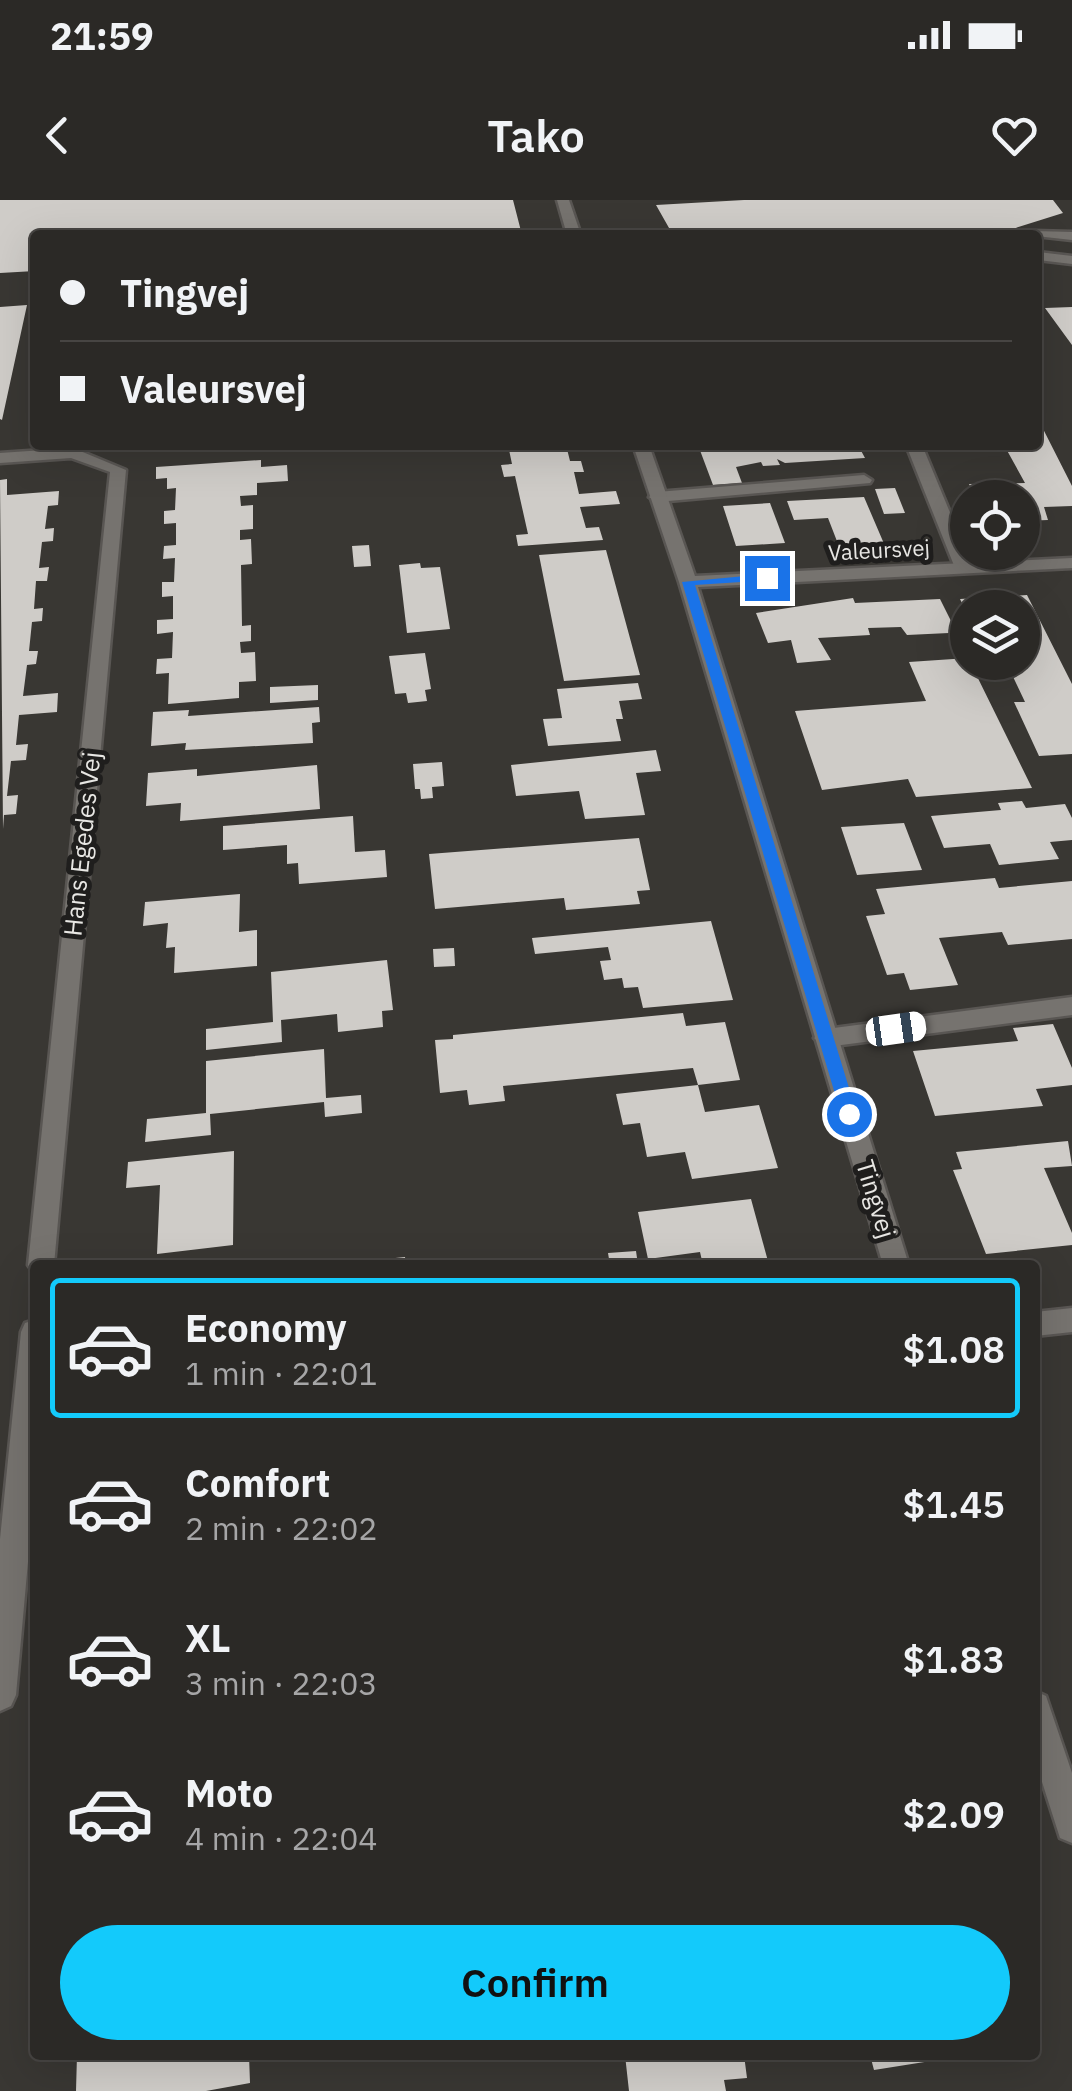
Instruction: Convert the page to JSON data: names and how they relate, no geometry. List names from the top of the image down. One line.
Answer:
{"streets":{"street":["Valeursvej","Hans Egedes Vej","Tingvej"]},"crossings":[["Valeursvej","Tingvej"]],"page":{"status":"21:59","header":"Tako","banner":["Tingvej","Valeursvej"],"list":[{"name":"Economy","note":"1 min · 22:01","value":"$1.08"},{"name":"Comfort","note":"2 min · 22:02","value":"$1.45"},{"name":"XL","note":"3 min · 22:03","value":"$1.83"},{"name":"Moto","note":"4 min · 22:04","value":"$2.09"}],"buttons":"Confirm"}}
